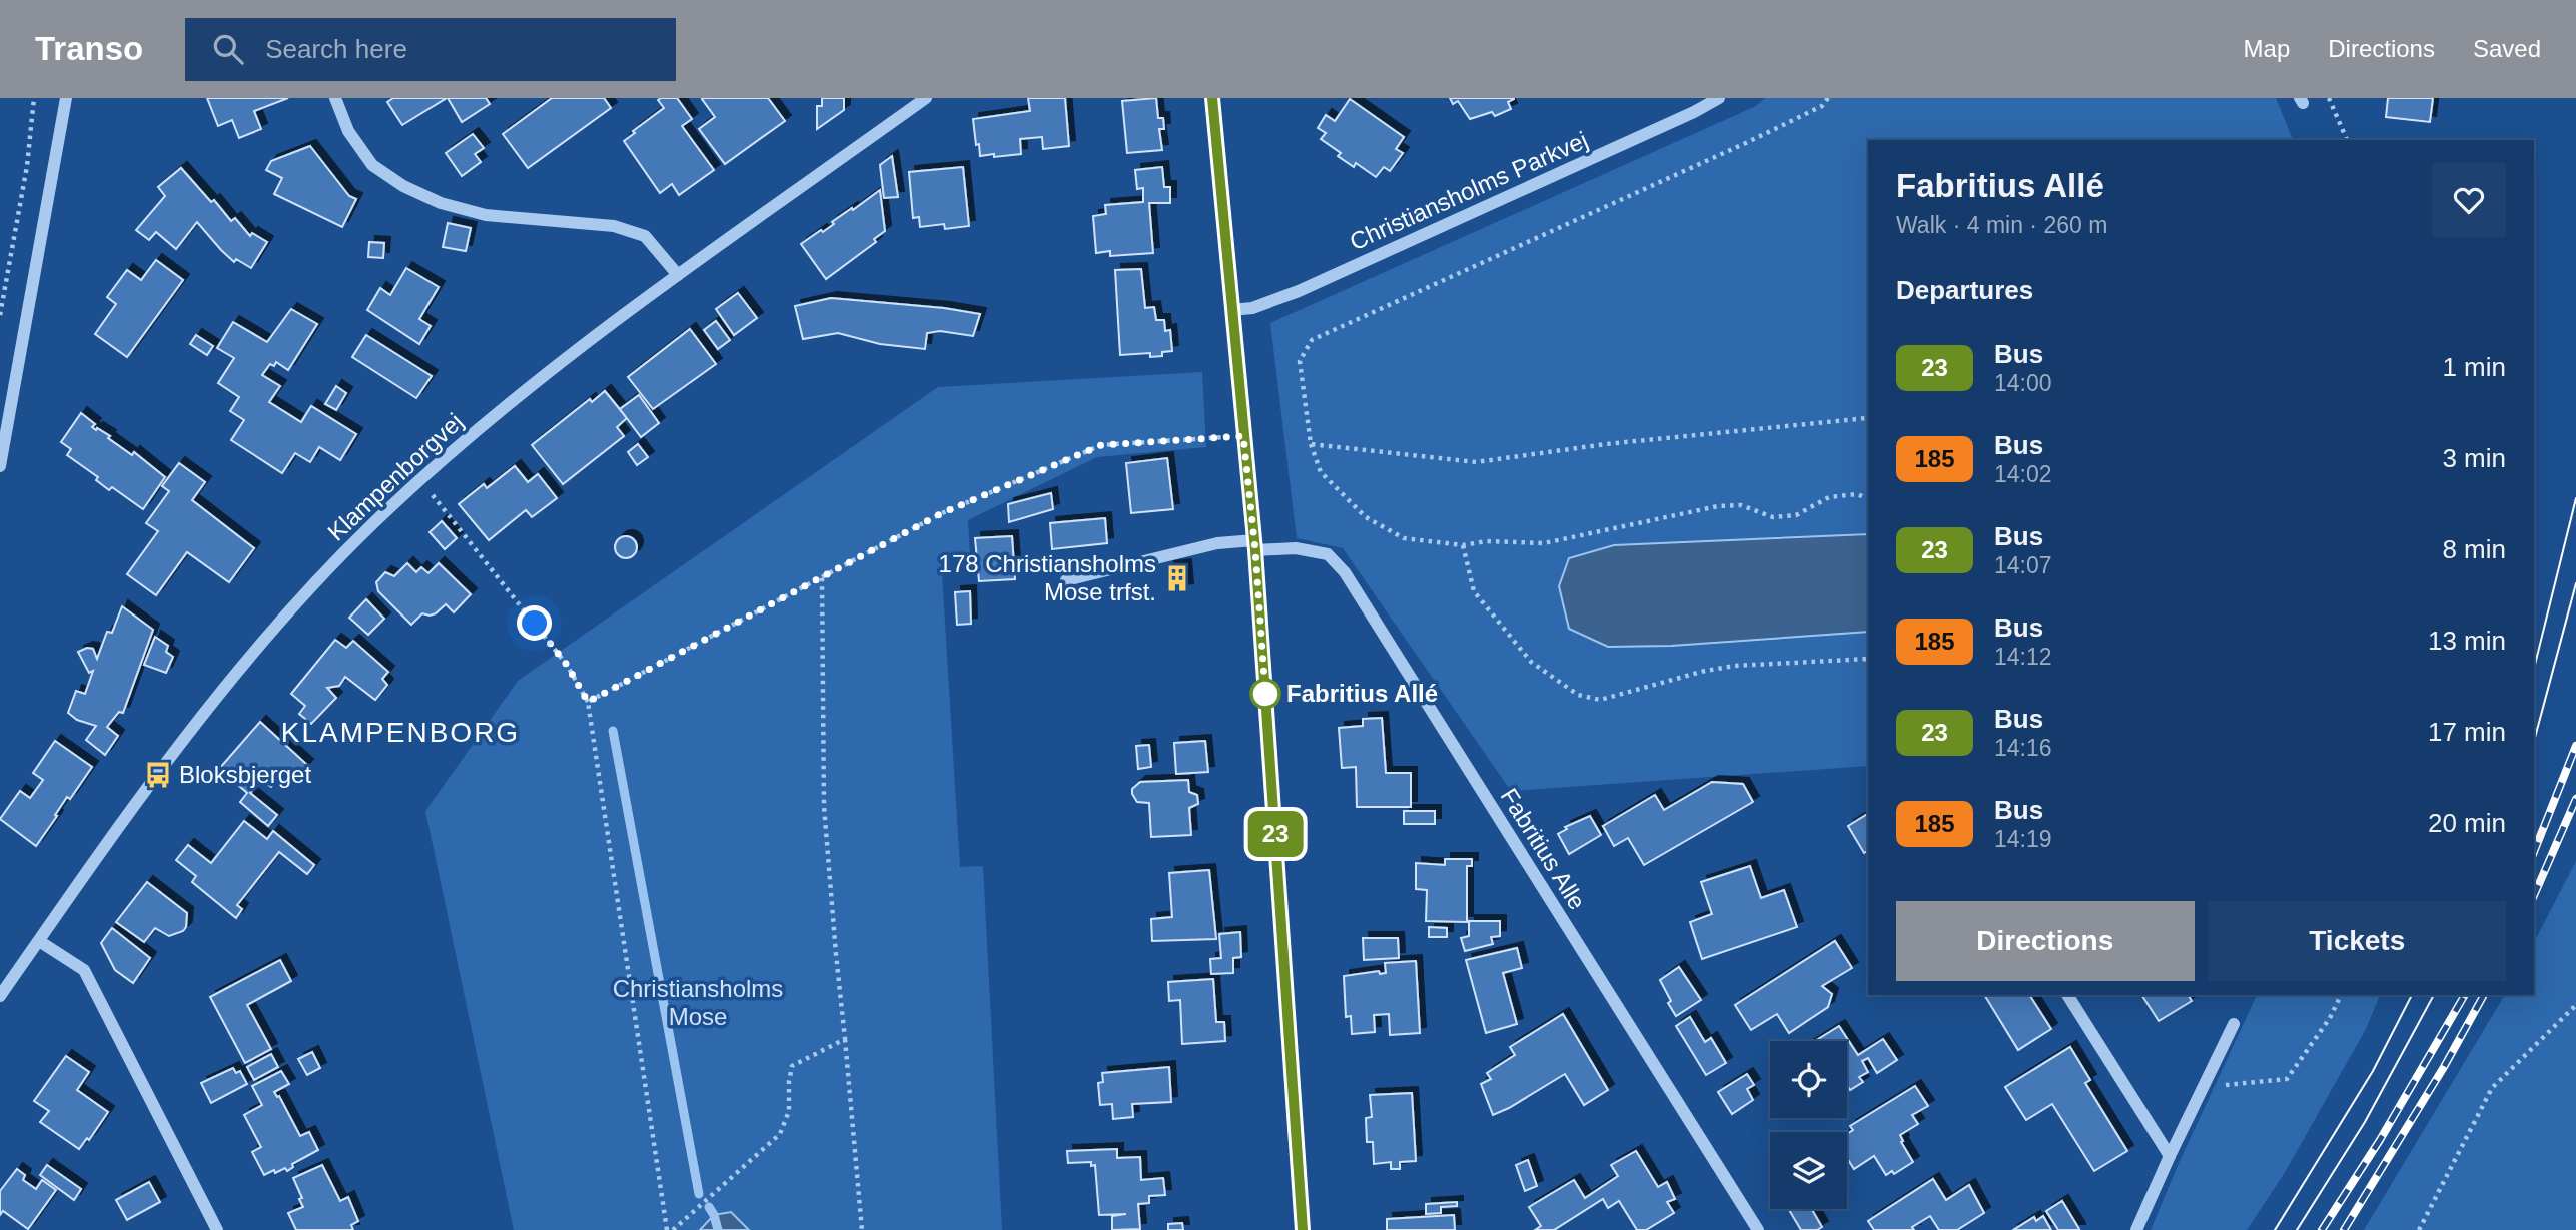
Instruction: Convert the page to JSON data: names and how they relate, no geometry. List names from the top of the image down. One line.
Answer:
{"streets":{"street":["Christiansholms Parkvej","Klampenborgvej","Fabritius Alle"]},"districts":["KLAMPENBORG"],"parks":["Christiansholms Mose"],"places":{"building":["178 Christiansholms Mose trfst."],"other":["Fabritius Allé"],"bus stop":["Bloksbjerget"]},"lines":["bus line 23"],"page":{"header":"Transo","search":"Search here","nav":["Map","Directions","Saved"],"on_map":"23","heading":[["Fabritius Allé","Walk · 4 min · 260 m"],"Departures"],"list":[{"mark":"23","name":"Bus","note":"14:00","value":"1 min"},{"mark":"185","name":"Bus","note":"14:02","value":"3 min"},{"mark":"23","name":"Bus","note":"14:07","value":"8 min"},{"mark":"185","name":"Bus","note":"14:12","value":"13 min"},{"mark":"23","name":"Bus","note":"14:16","value":"17 min"},{"mark":"185","name":"Bus","note":"14:19","value":"20 min"}],"buttons":["Directions","Tickets"]}}
